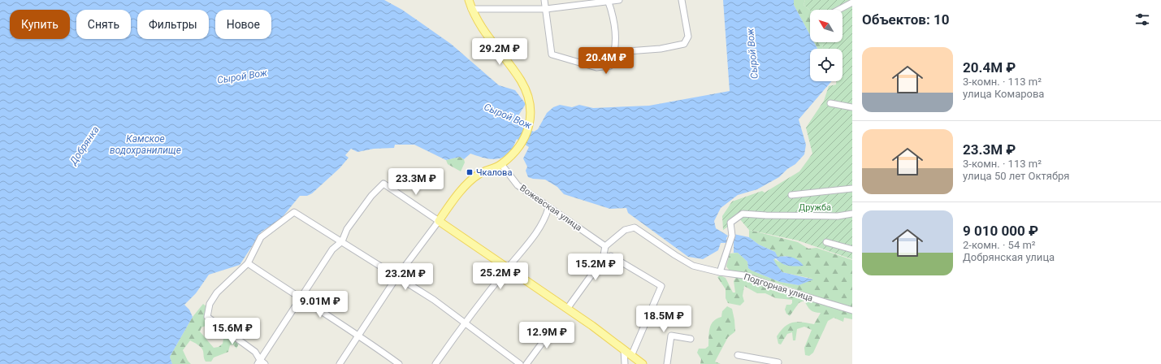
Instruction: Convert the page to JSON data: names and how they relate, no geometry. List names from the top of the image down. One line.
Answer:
{"streets":{"street":["Вожевская улица","Подгорная улица"]},"crossings":[["Вожевская улица","Подгорная улица"]],"water":["Сырой Вож","Камское водохранилище","Добрянка"],"parks":["Дружба"],"places":{"transit":["Чкалова"]},"north":"top left","page":{"heading":"Объектов: 10","chip":["Купить","Снять","Фильтры","Новое"],"price":["29.2M ₽","20.4M ₽","23.3M ₽","15.2M ₽","25.2M ₽","23.2M ₽","9.01M ₽","18.5M ₽","15.6M ₽","12.9M ₽"],"list":[{"name":"20.4M ₽","note":"3-комн. · 113 m² · улица Комарова"},{"name":"23.3M ₽","note":"3-комн. · 113 m² · улица 50 лет Октября"},{"name":"9 010 000 ₽","note":"2-комн. · 54 m² · Добрянская улица"}]}}
